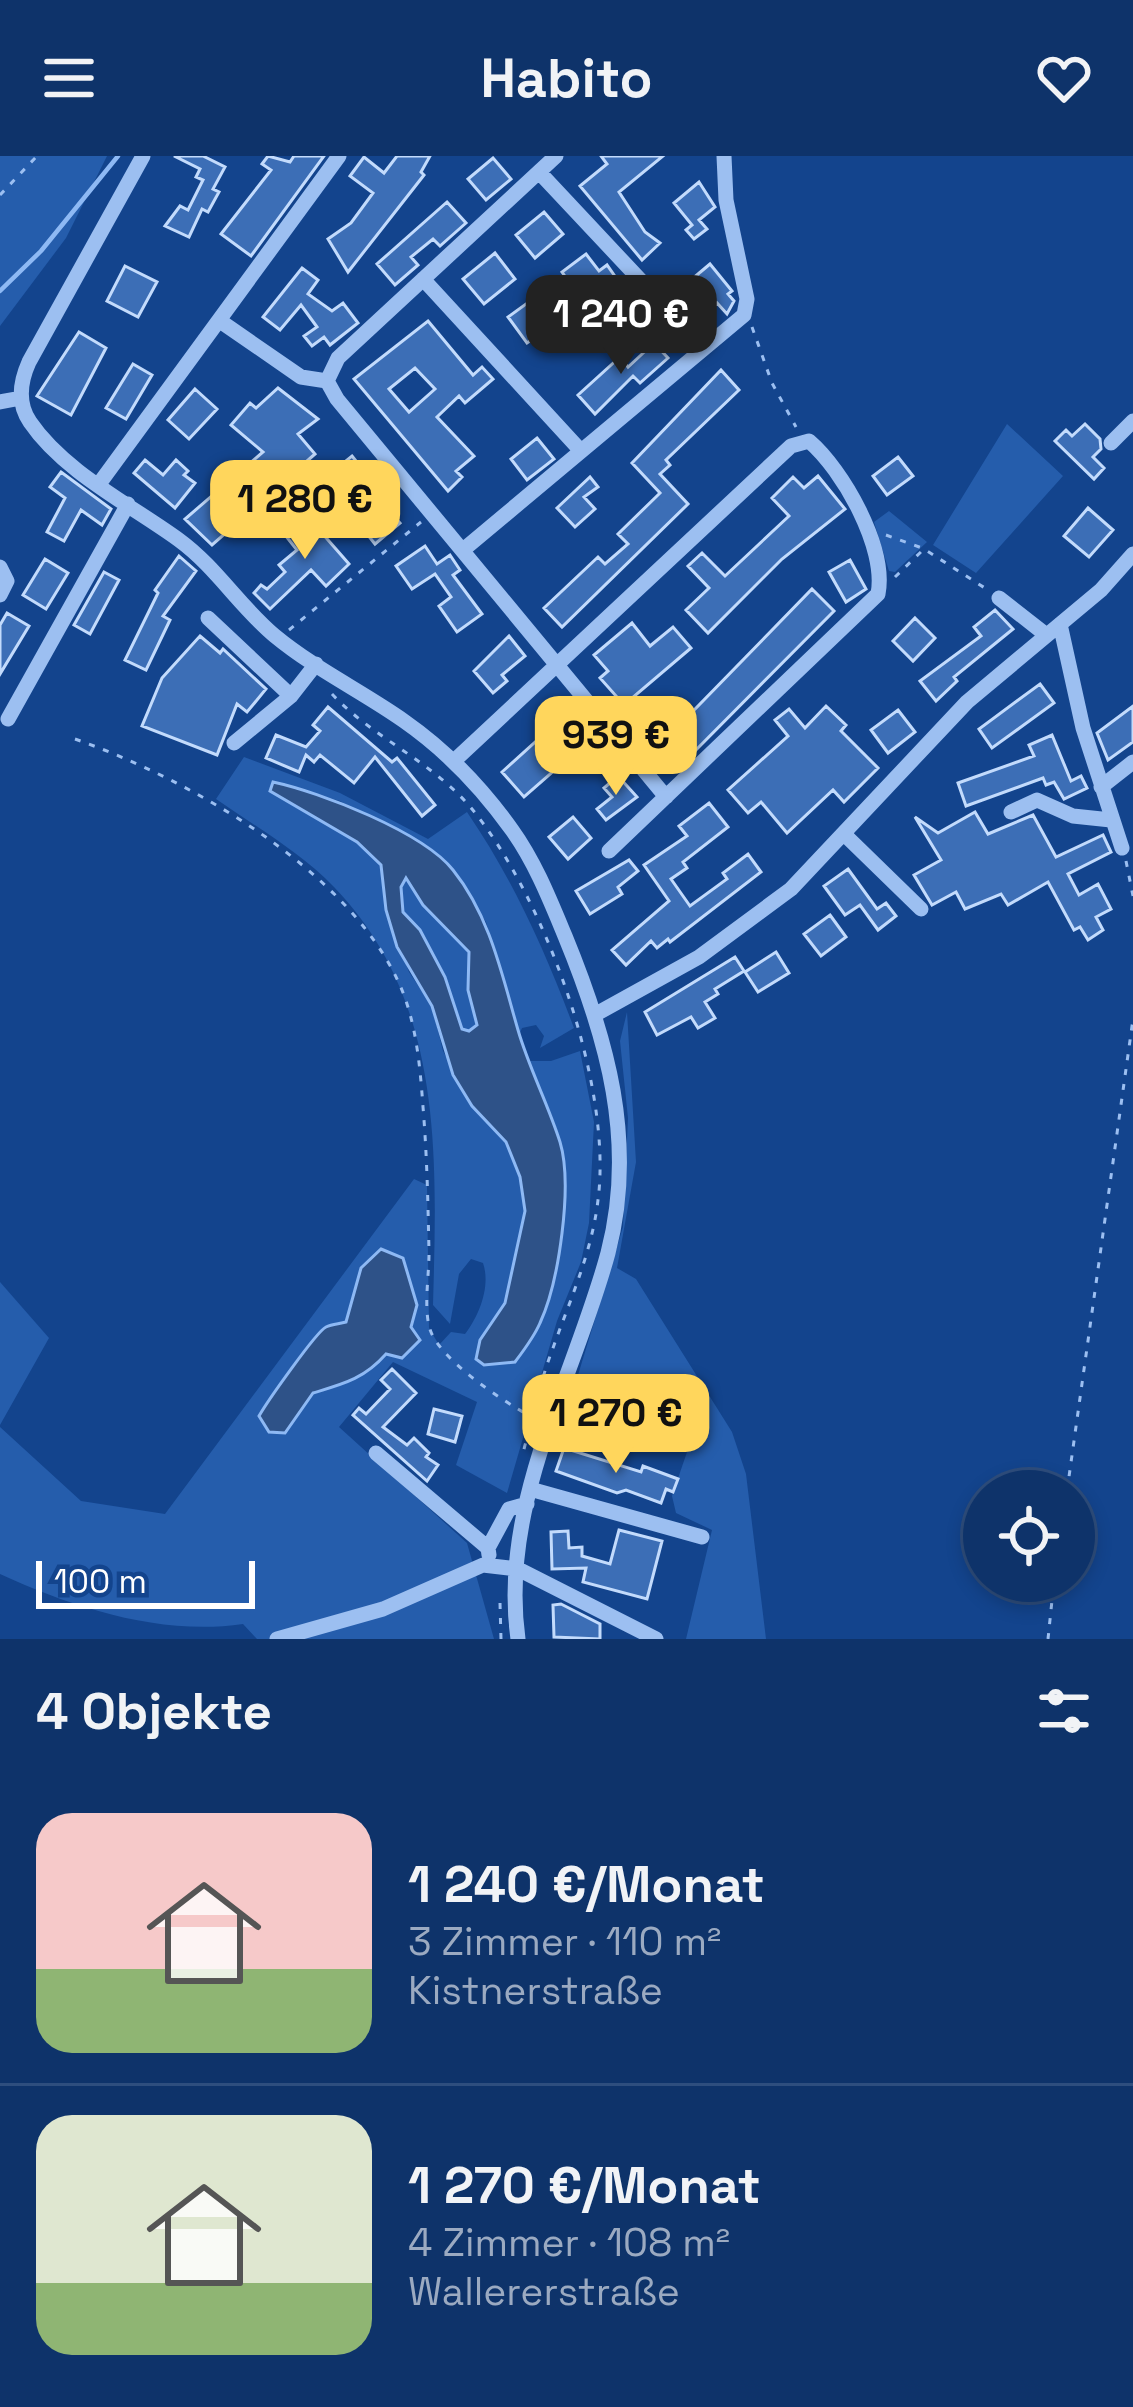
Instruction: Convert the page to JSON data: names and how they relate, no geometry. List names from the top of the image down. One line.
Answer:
{"scale_bar":"100 m","page":{"header":"Habito","price":["1 240 €","1 280 €","939 €","1 270 €"],"scale":"100 m","heading":"4 Objekte","list":[{"name":"1 240 €/Monat","note":"3 Zimmer · 110 m² · Kistnerstraße"},{"name":"1 270 €/Monat","note":"4 Zimmer · 108 m² · Wallererstraße"}]}}
